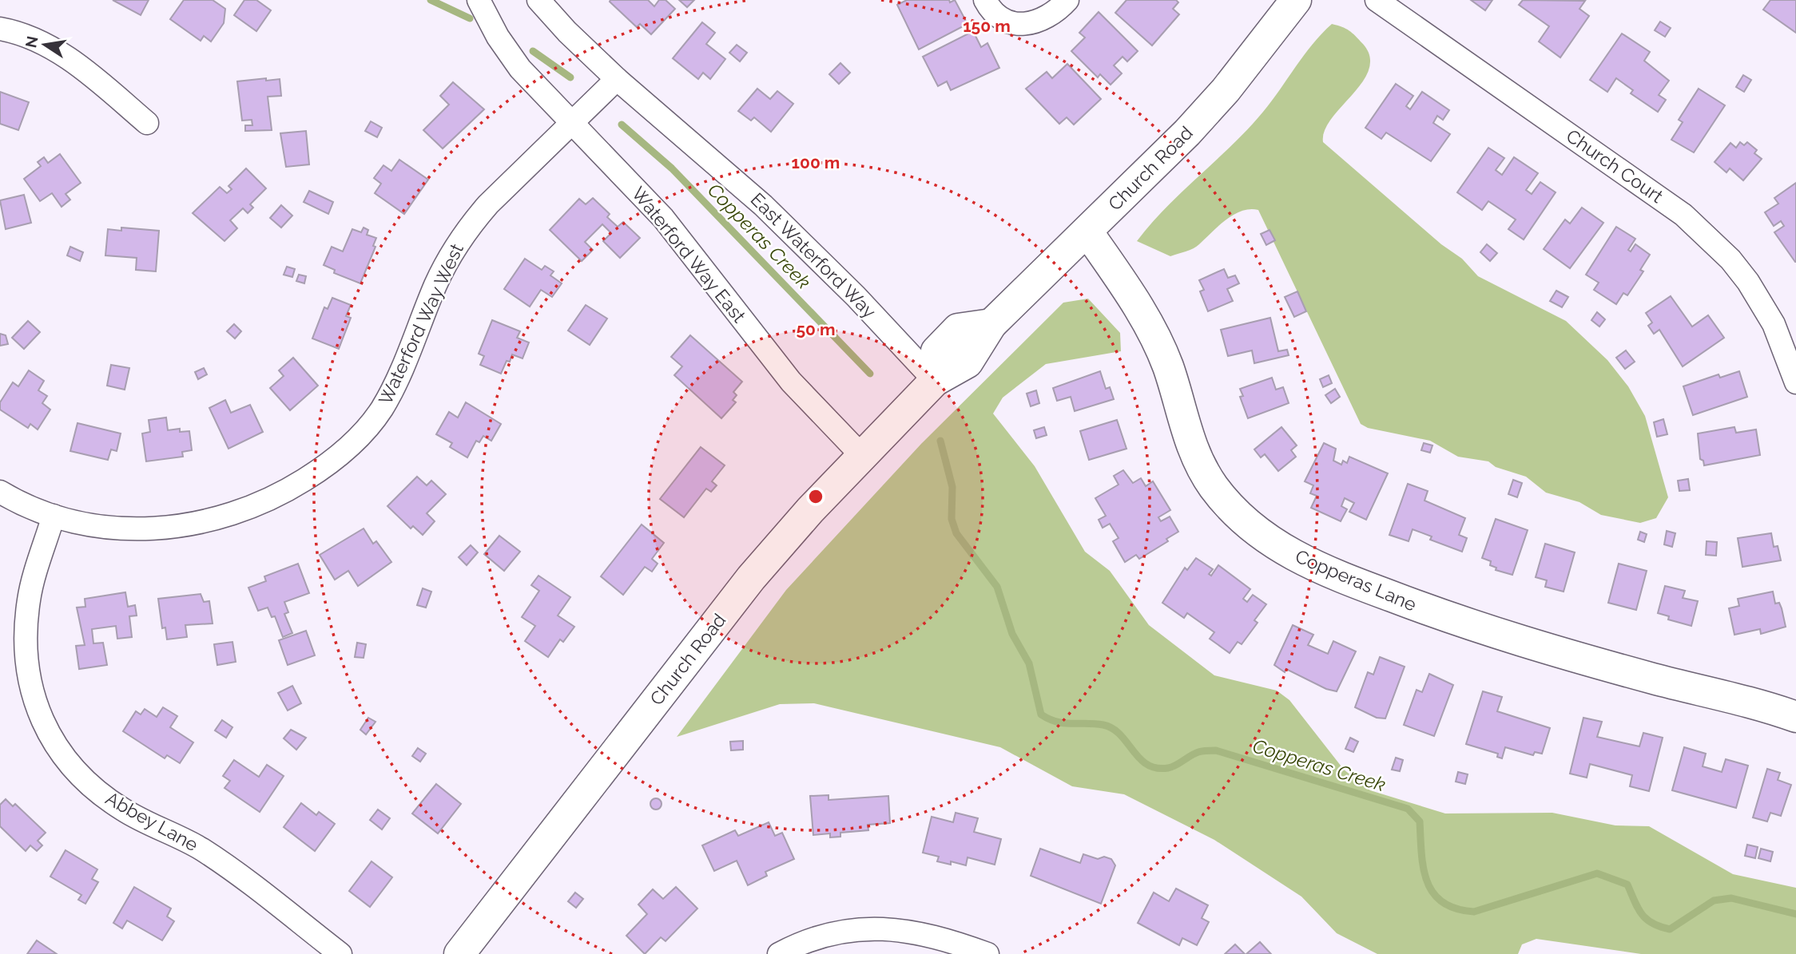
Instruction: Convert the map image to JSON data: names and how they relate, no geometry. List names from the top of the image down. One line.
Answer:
{"streets":{"main road":["Church Road","Copperas Lane"],"street":["Church Court","Waterford Way East","East Waterford Way","Waterford Way West","Abbey Lane"]},"crossings":[["Church Road","Waterford Way East"],["Church Road","East Waterford Way"],["Church Road","Copperas Lane"],["Waterford Way East","Waterford Way West"],["East Waterford Way","Waterford Way West"],["Waterford Way West","Abbey Lane"]],"water":["Copperas Creek"],"north":"left","rings":["150 m","100 m","50 m"]}
